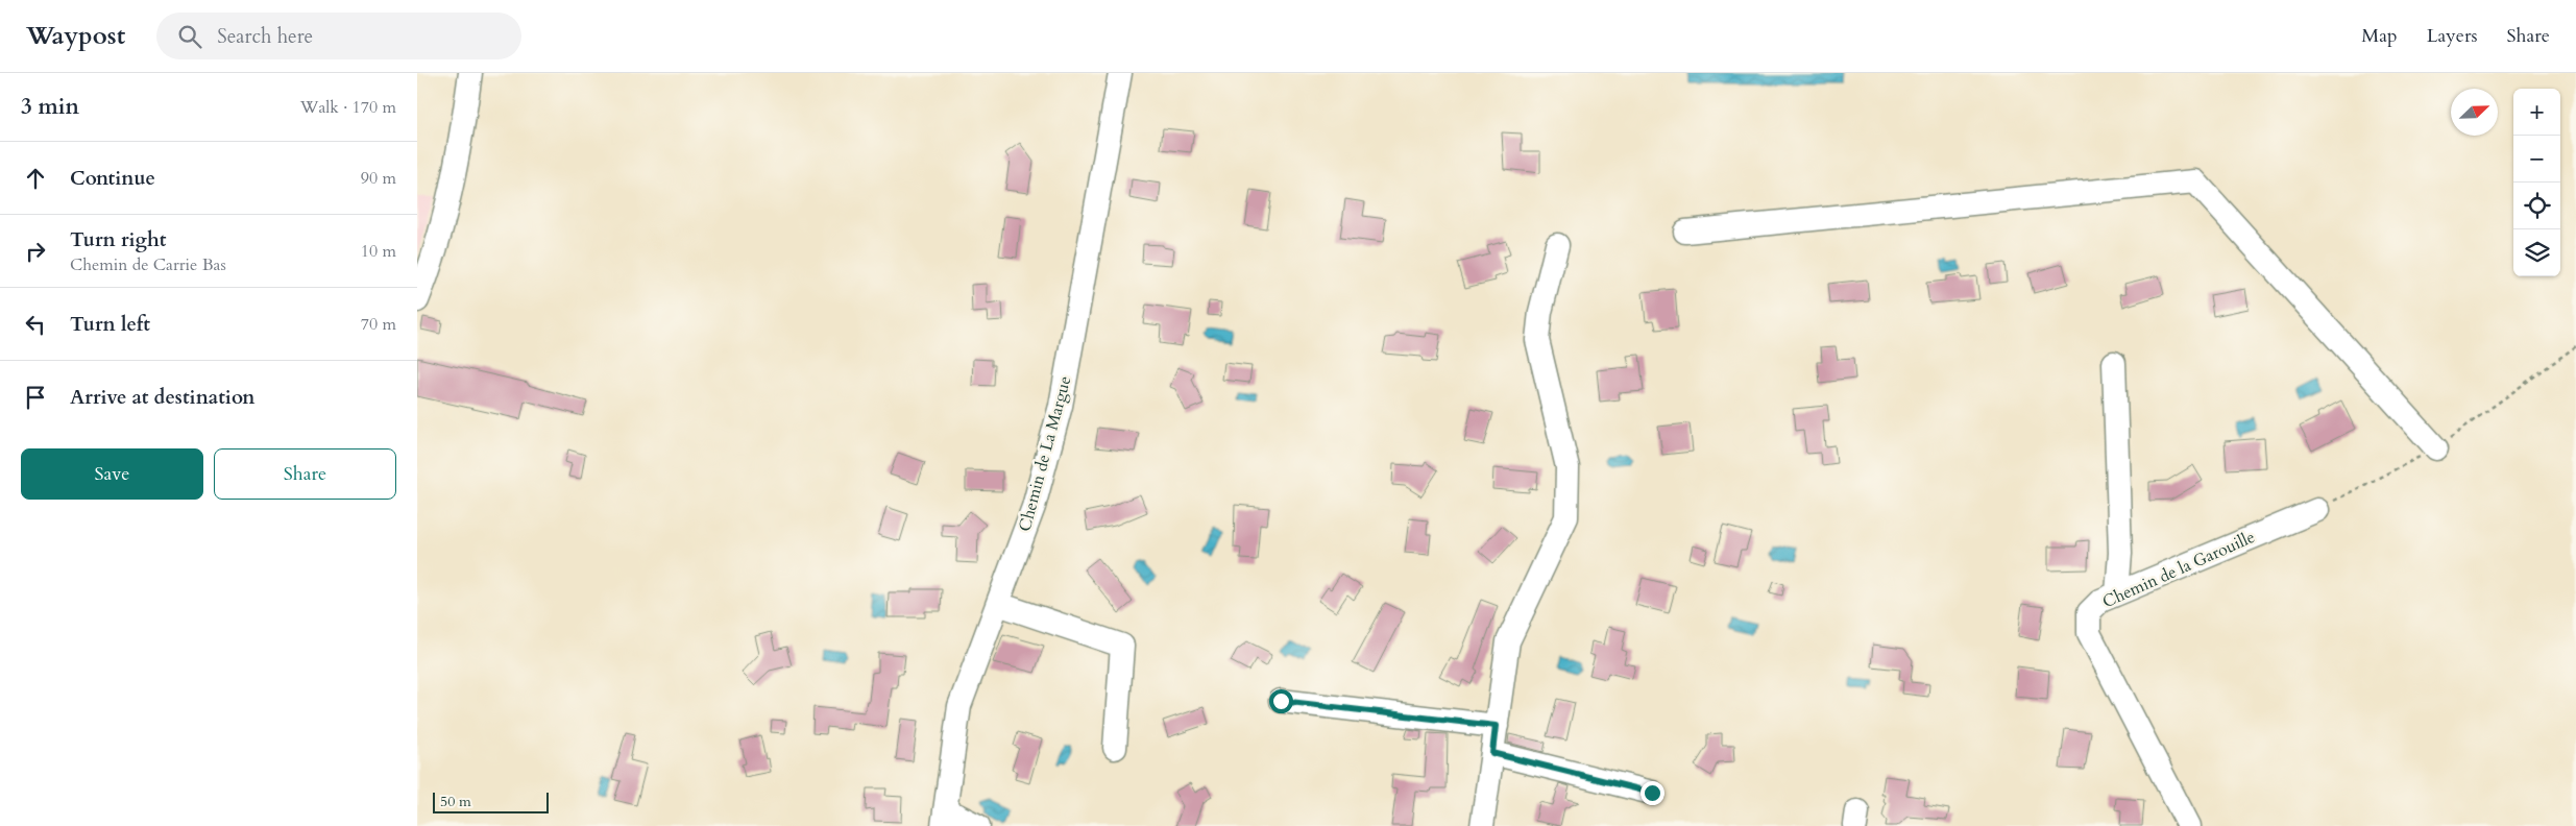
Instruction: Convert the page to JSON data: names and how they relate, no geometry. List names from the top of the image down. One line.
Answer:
{"streets":{"street":["Chemin de La Margue","Chemin de la Garouille"]},"scale_bar":"50 m","north":"top right","page":{"header":"Waypost","search":"Search here","nav":["Map","Layers","Share"],"heading":["3 min","Walk · 170 m"],"map_buttons":["+","−"],"list":[["Continue","90 m"],["Turn right","Chemin de Carrie Bas","10 m"],["Turn left","70 m"],"Arrive at destination"],"buttons":["Save","Share"],"scale":"50 m"}}
